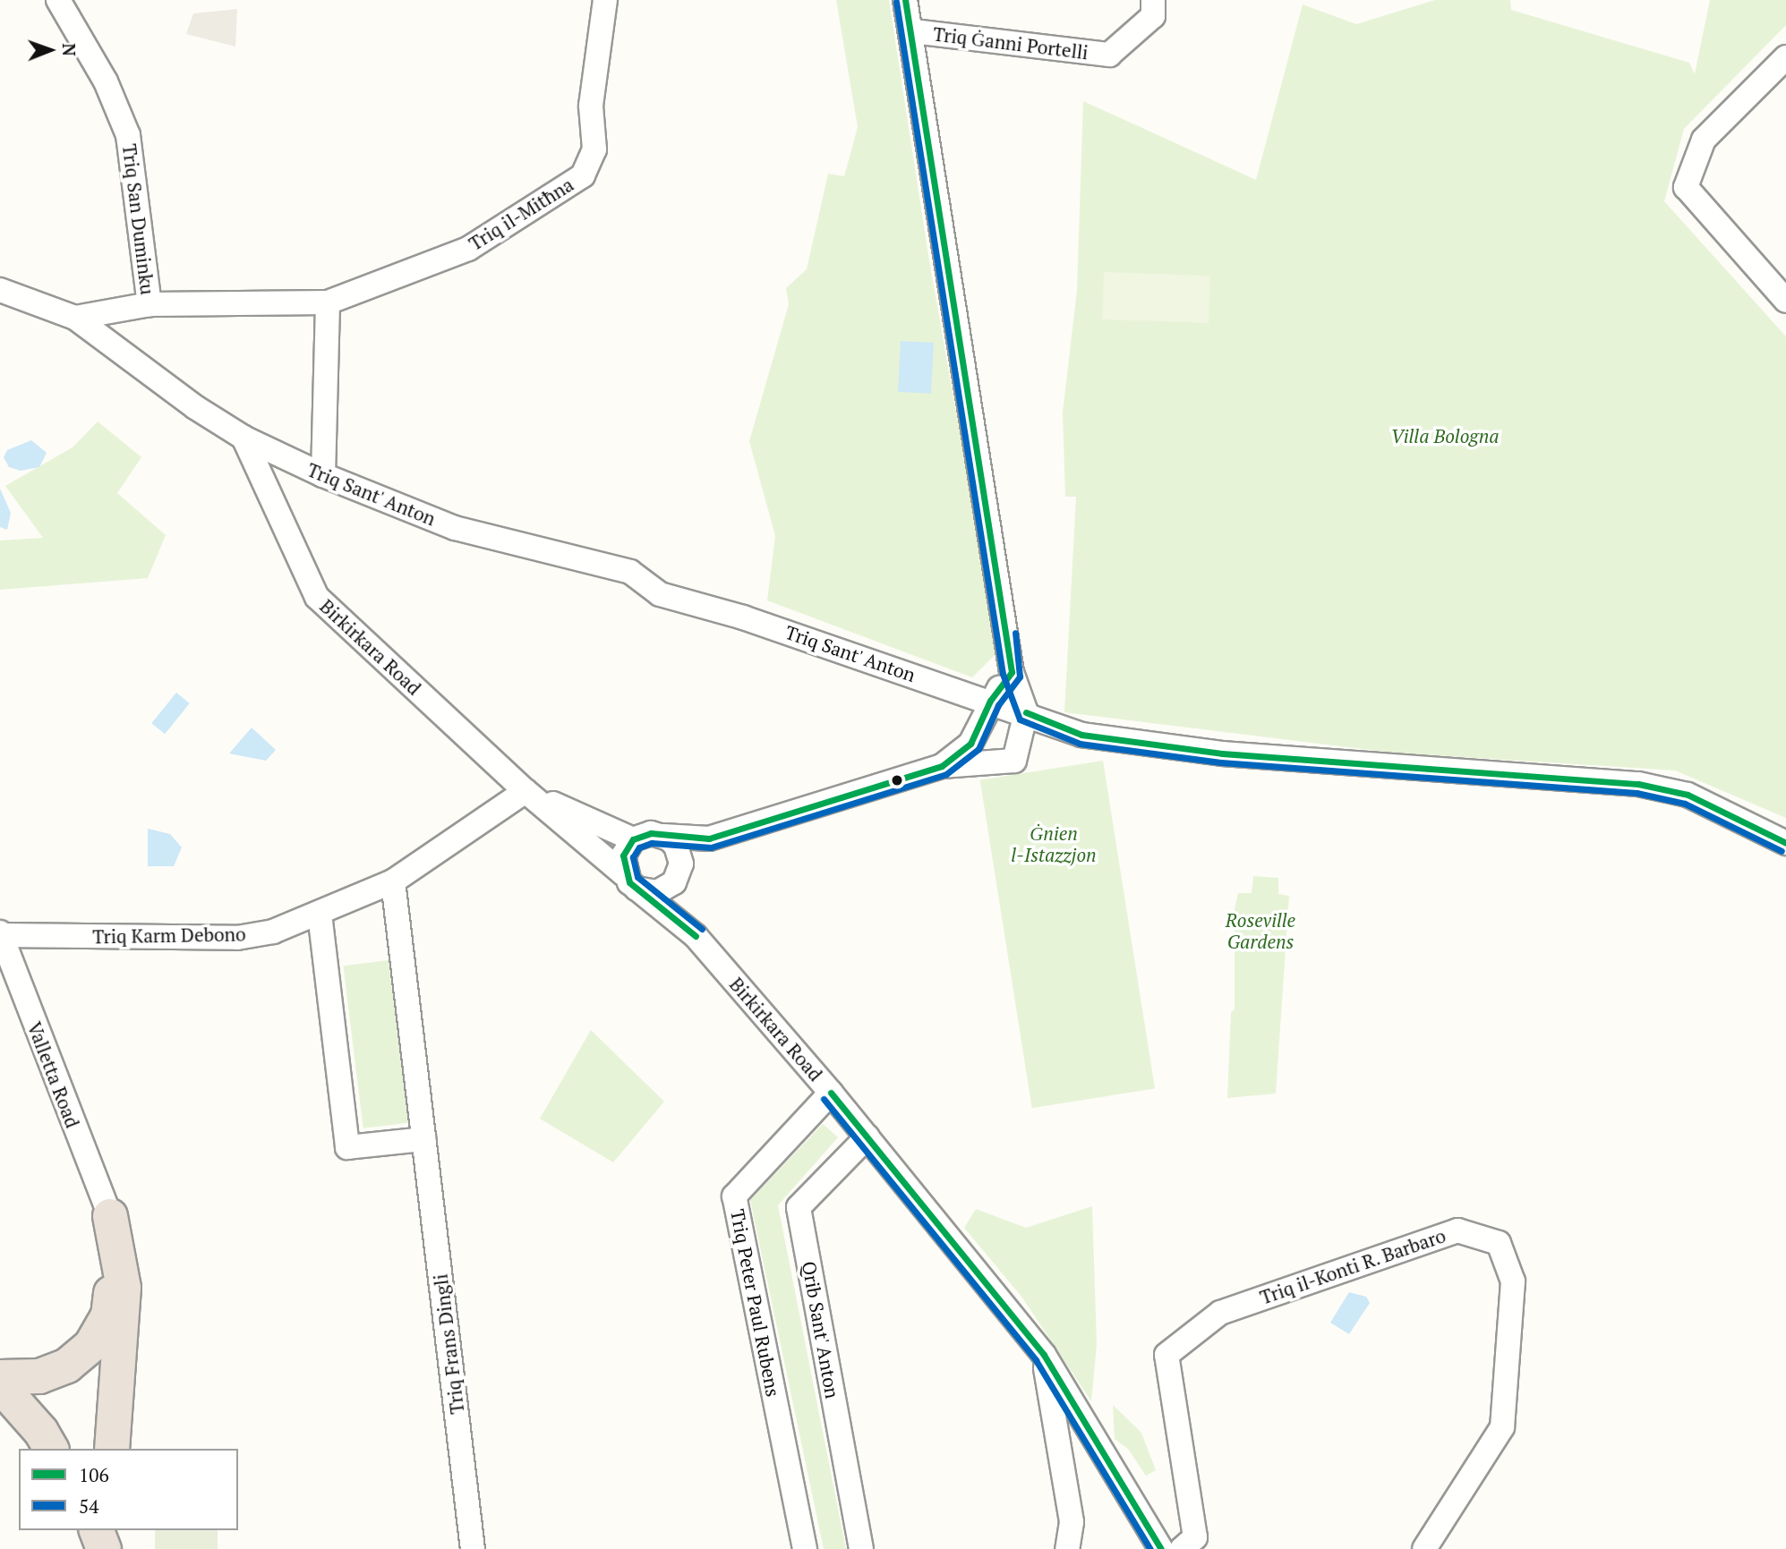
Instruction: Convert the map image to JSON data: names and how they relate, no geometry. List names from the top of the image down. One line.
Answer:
{"streets":{"street":["Triq Ġanni Portelli","Triq il-Mitħna","Triq San Duminku","Triq Sant' Anton","Birkirkara Road","Triq Karm Debono","Valletta Road","Triq il-Konti R. Barbaro","Triq Peter Paul Rubens","Qrib Sant' Anton","Triq Frans Dingli"]},"crossings":[["Triq il-Mitħna","Triq San Duminku"],["Triq il-Mitħna","Triq Sant' Anton"],["Triq Sant' Anton","Birkirkara Road"],["Birkirkara Road","Triq Karm Debono"],["Birkirkara Road","Triq Peter Paul Rubens"],["Birkirkara Road","Qrib Sant' Anton"],["Triq Karm Debono","Valletta Road"],["Triq Karm Debono","Triq Frans Dingli"]],"parks":["Villa Bologna","Ġnien l-Istazzjon","Roseville Gardens"],"lines":["transit line 106","transit line 54"],"legend":["106","54"],"north":"right"}
